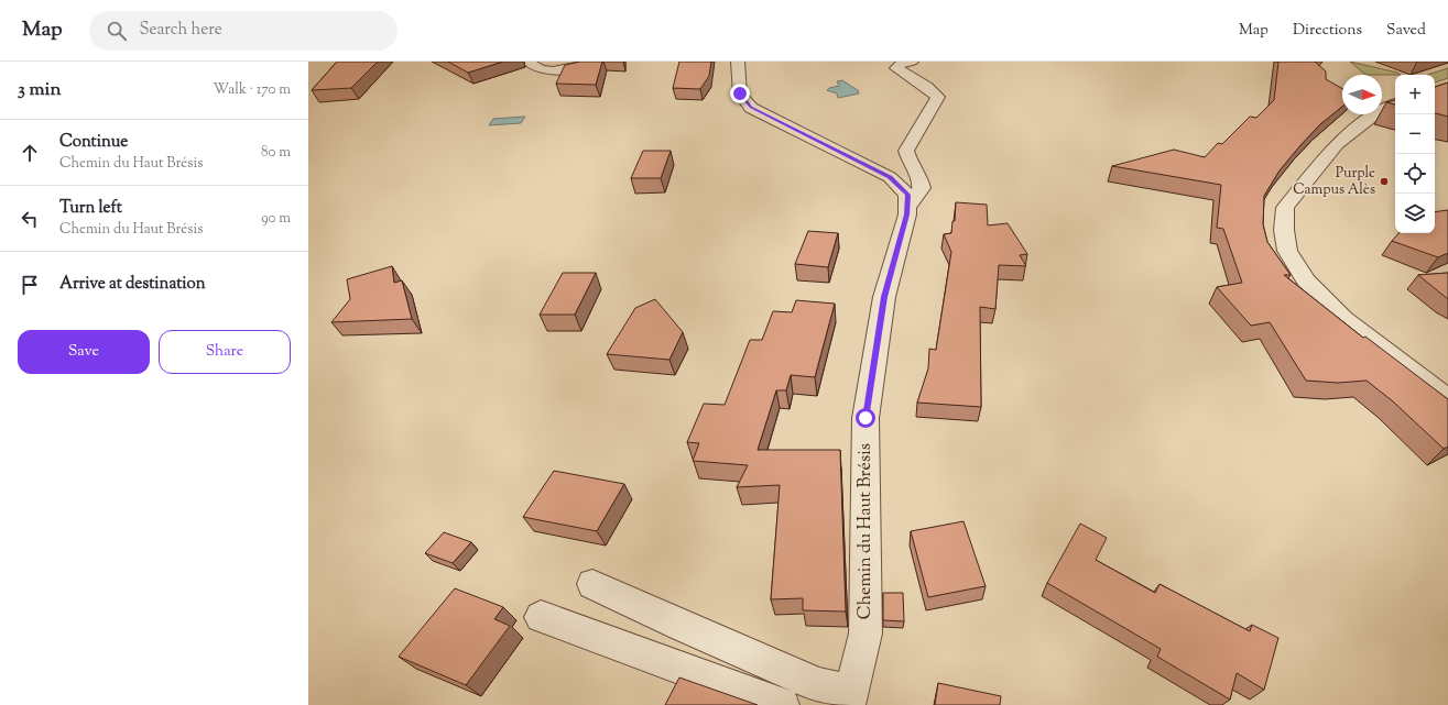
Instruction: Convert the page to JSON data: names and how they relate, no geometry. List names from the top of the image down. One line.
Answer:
{"streets":{"street":["Chemin du Haut Brésis"]},"places":["Purple Campus Alès"],"north":"right","page":{"header":"Map","search":"Search here","nav":["Map","Directions","Saved"],"heading":["3 min","Walk · 170 m"],"map_buttons":["+","−"],"list":[["Continue","Chemin du Haut Brésis","80 m"],["Turn left","Chemin du Haut Brésis","90 m"],"Arrive at destination"],"buttons":["Save","Share"]}}
